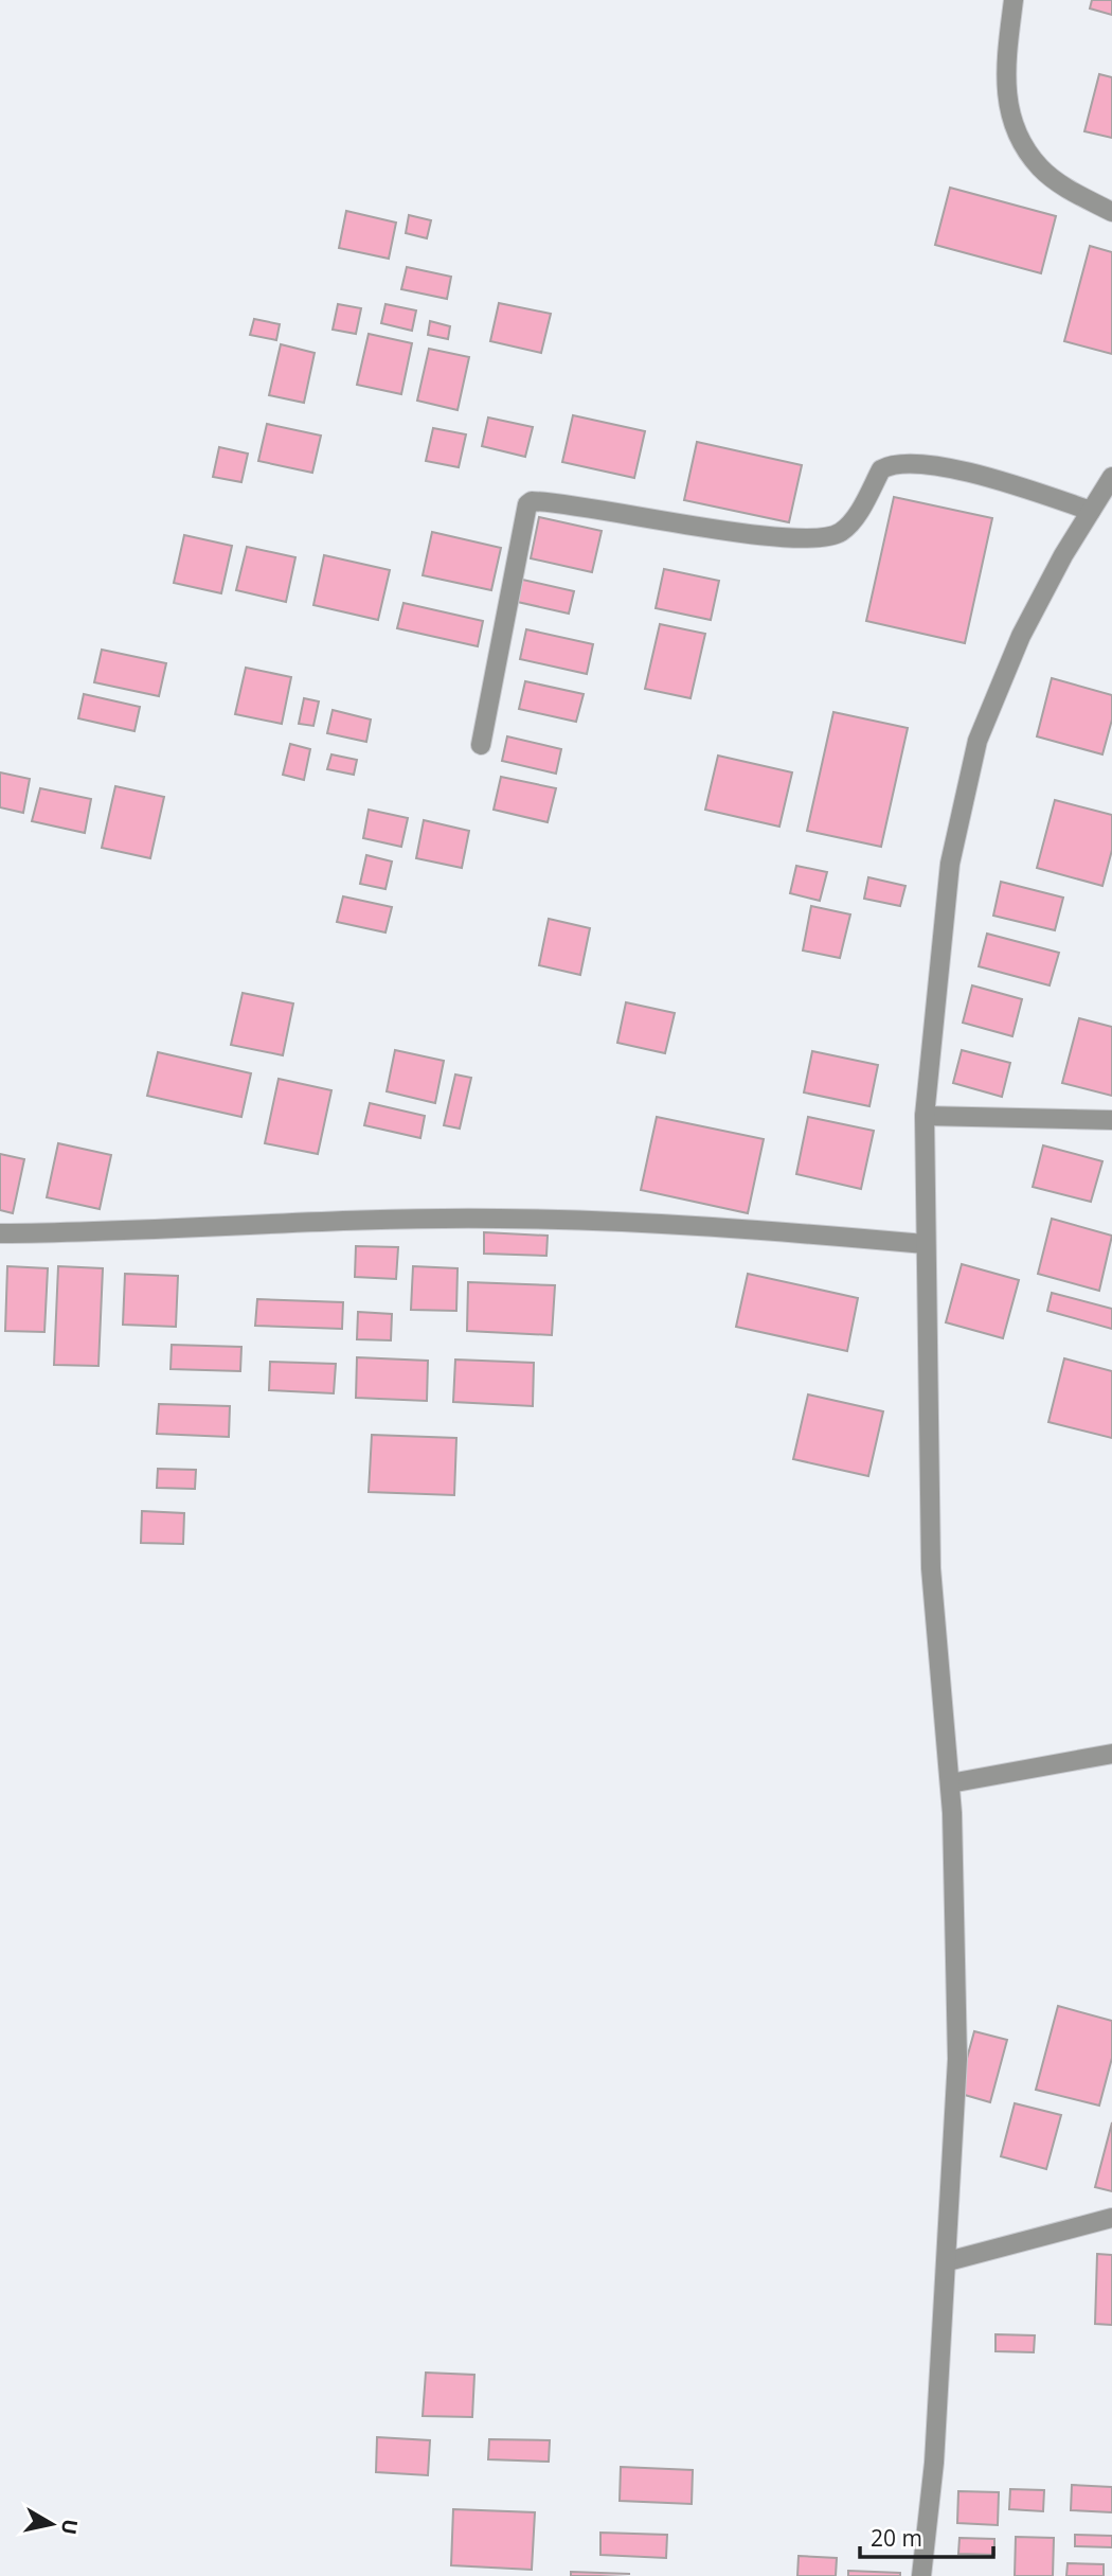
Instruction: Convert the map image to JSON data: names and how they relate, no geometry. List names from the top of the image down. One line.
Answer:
{"scale_bar":"20 m","north":"right"}
